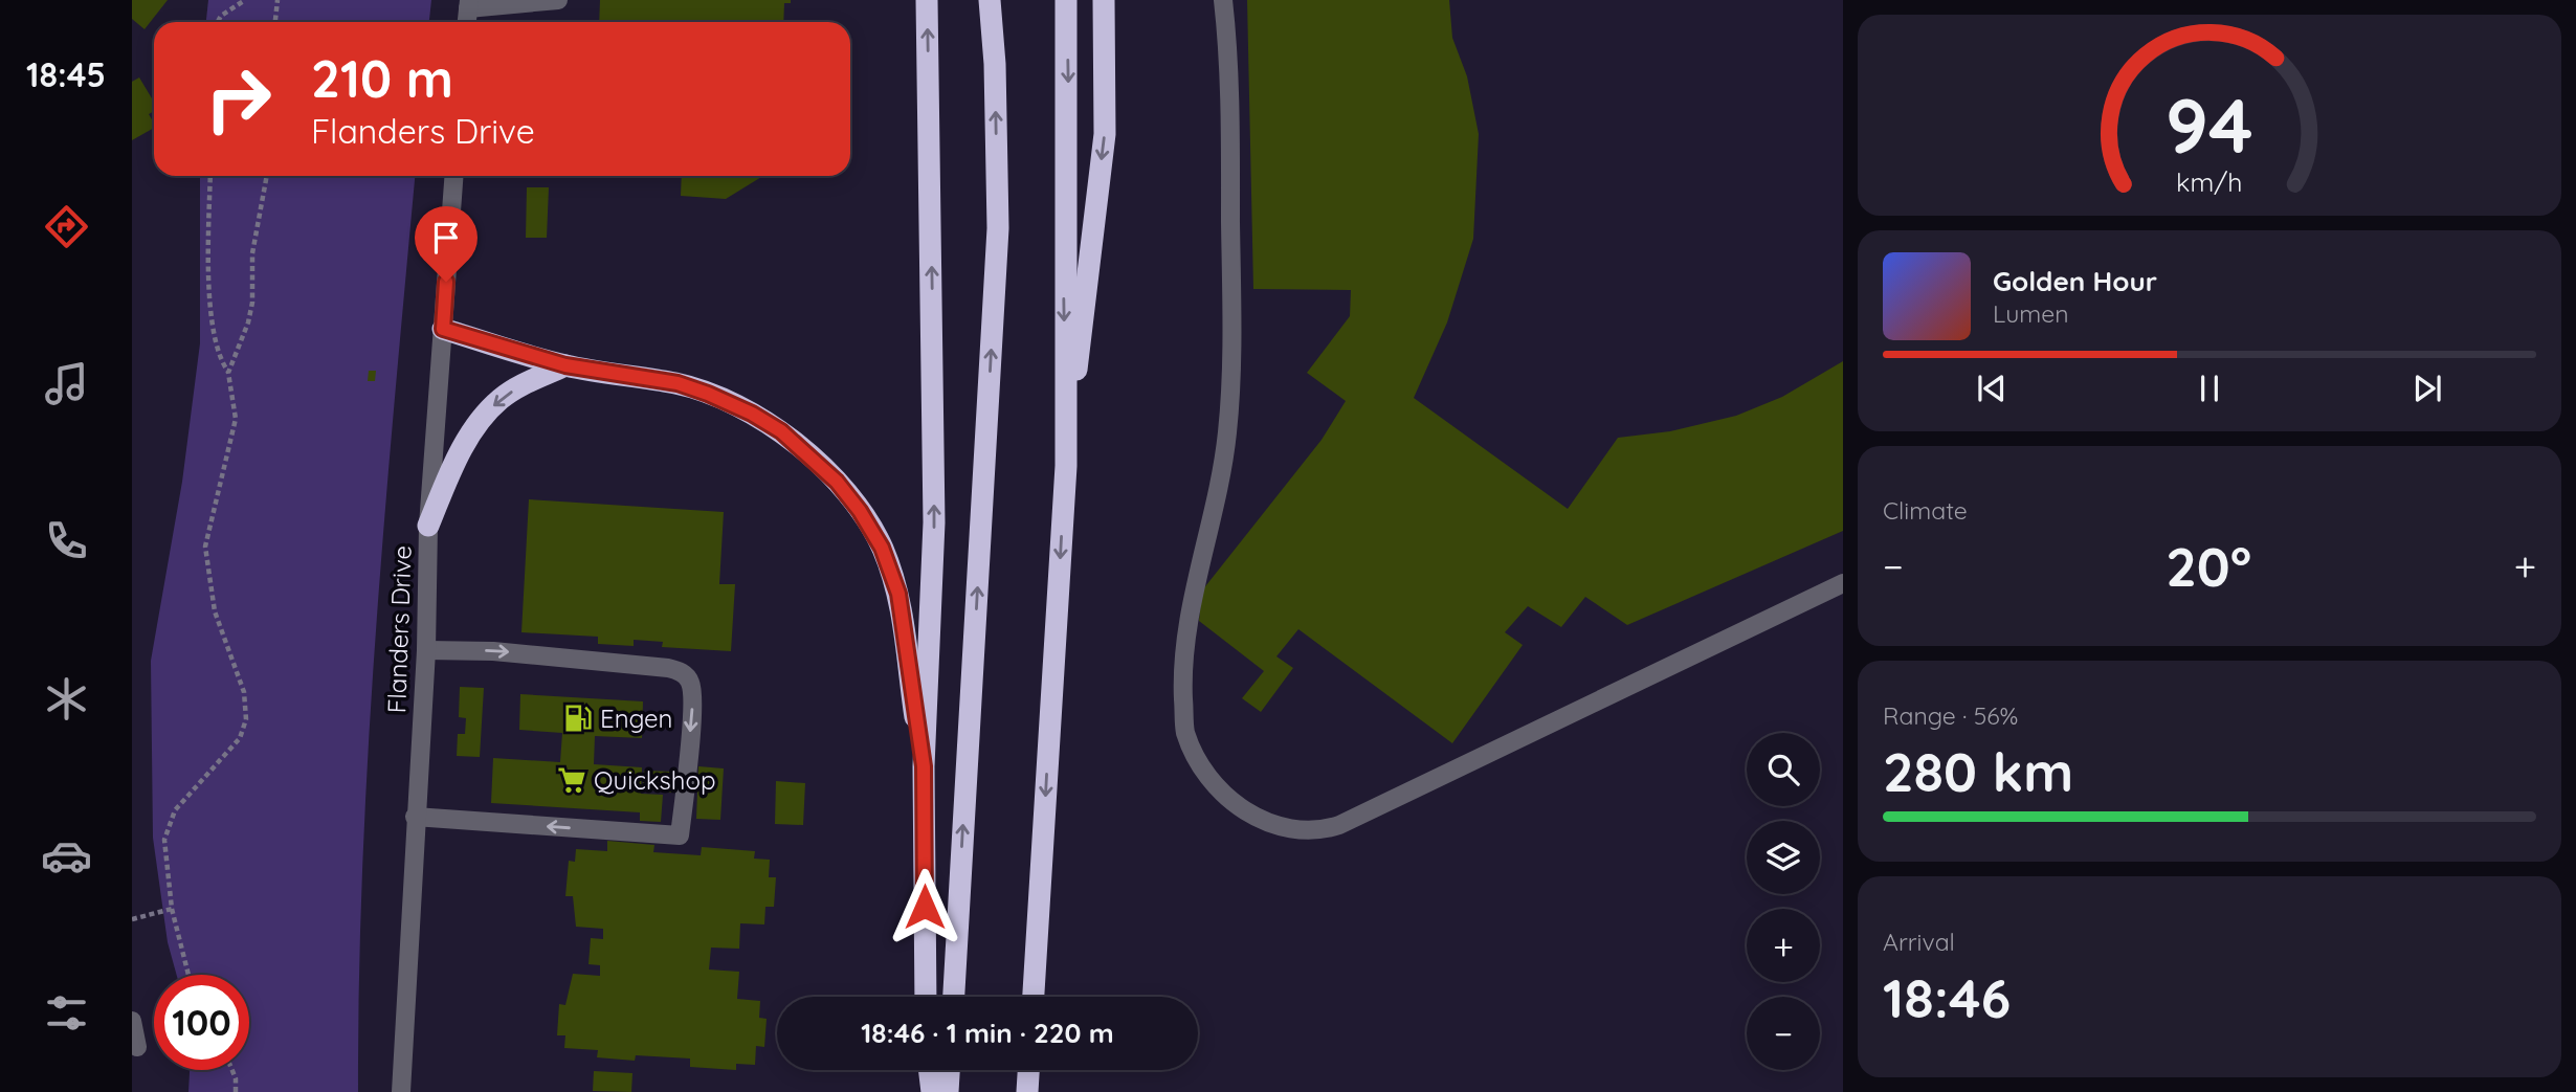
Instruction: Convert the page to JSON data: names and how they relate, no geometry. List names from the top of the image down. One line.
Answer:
{"streets":{"street":["Flanders Drive"]},"places":{"fuel station":["Engen"],"supermarket":["Quickshop"]},"page":{"tabs":"18:45","turn":["210 m","Flanders Drive"],"song":["Golden Hour","Lumen"],"tile":["Climate",["Range · 56%","280 km"],["Arrival","18:46"]],"heat":["−","20°","+"],"map_buttons":["+","−"],"limit":"100","trip":"18:46 · 1 min · 220 m","gauge":["94","km/h"]}}
